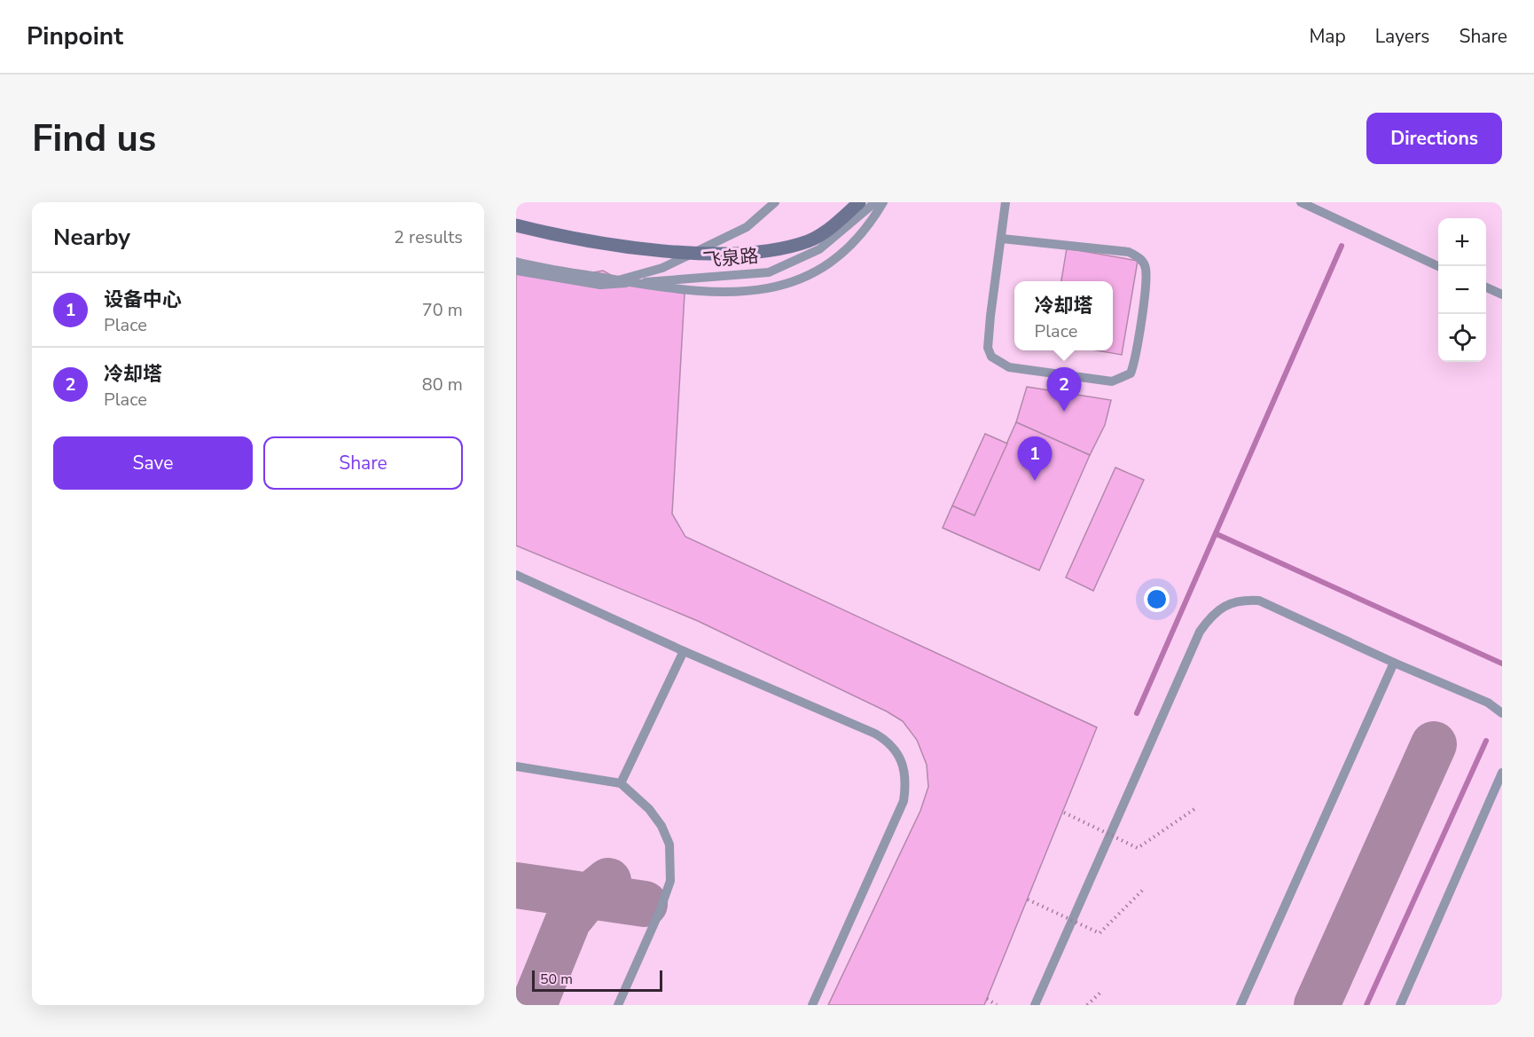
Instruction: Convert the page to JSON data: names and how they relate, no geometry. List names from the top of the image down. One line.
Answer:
{"streets":{"lane":["飞泉路"]},"scale_bar":"50 m","page":{"header":"Pinpoint","nav":["Map","Layers","Share"],"buttons":["Directions",["Save","Share"]],"title":"Find us","heading":["Nearby","2 results"],"map_buttons":["+","−"],"list":[{"mark":"1","name":"设备中心","note":"Place","value":"70 m"},{"mark":"2","name":"冷却塔","note":"Place","value":"80 m"}],"popup":["冷却塔","Place"],"pins":["2","1"],"scale":"50 m"}}
